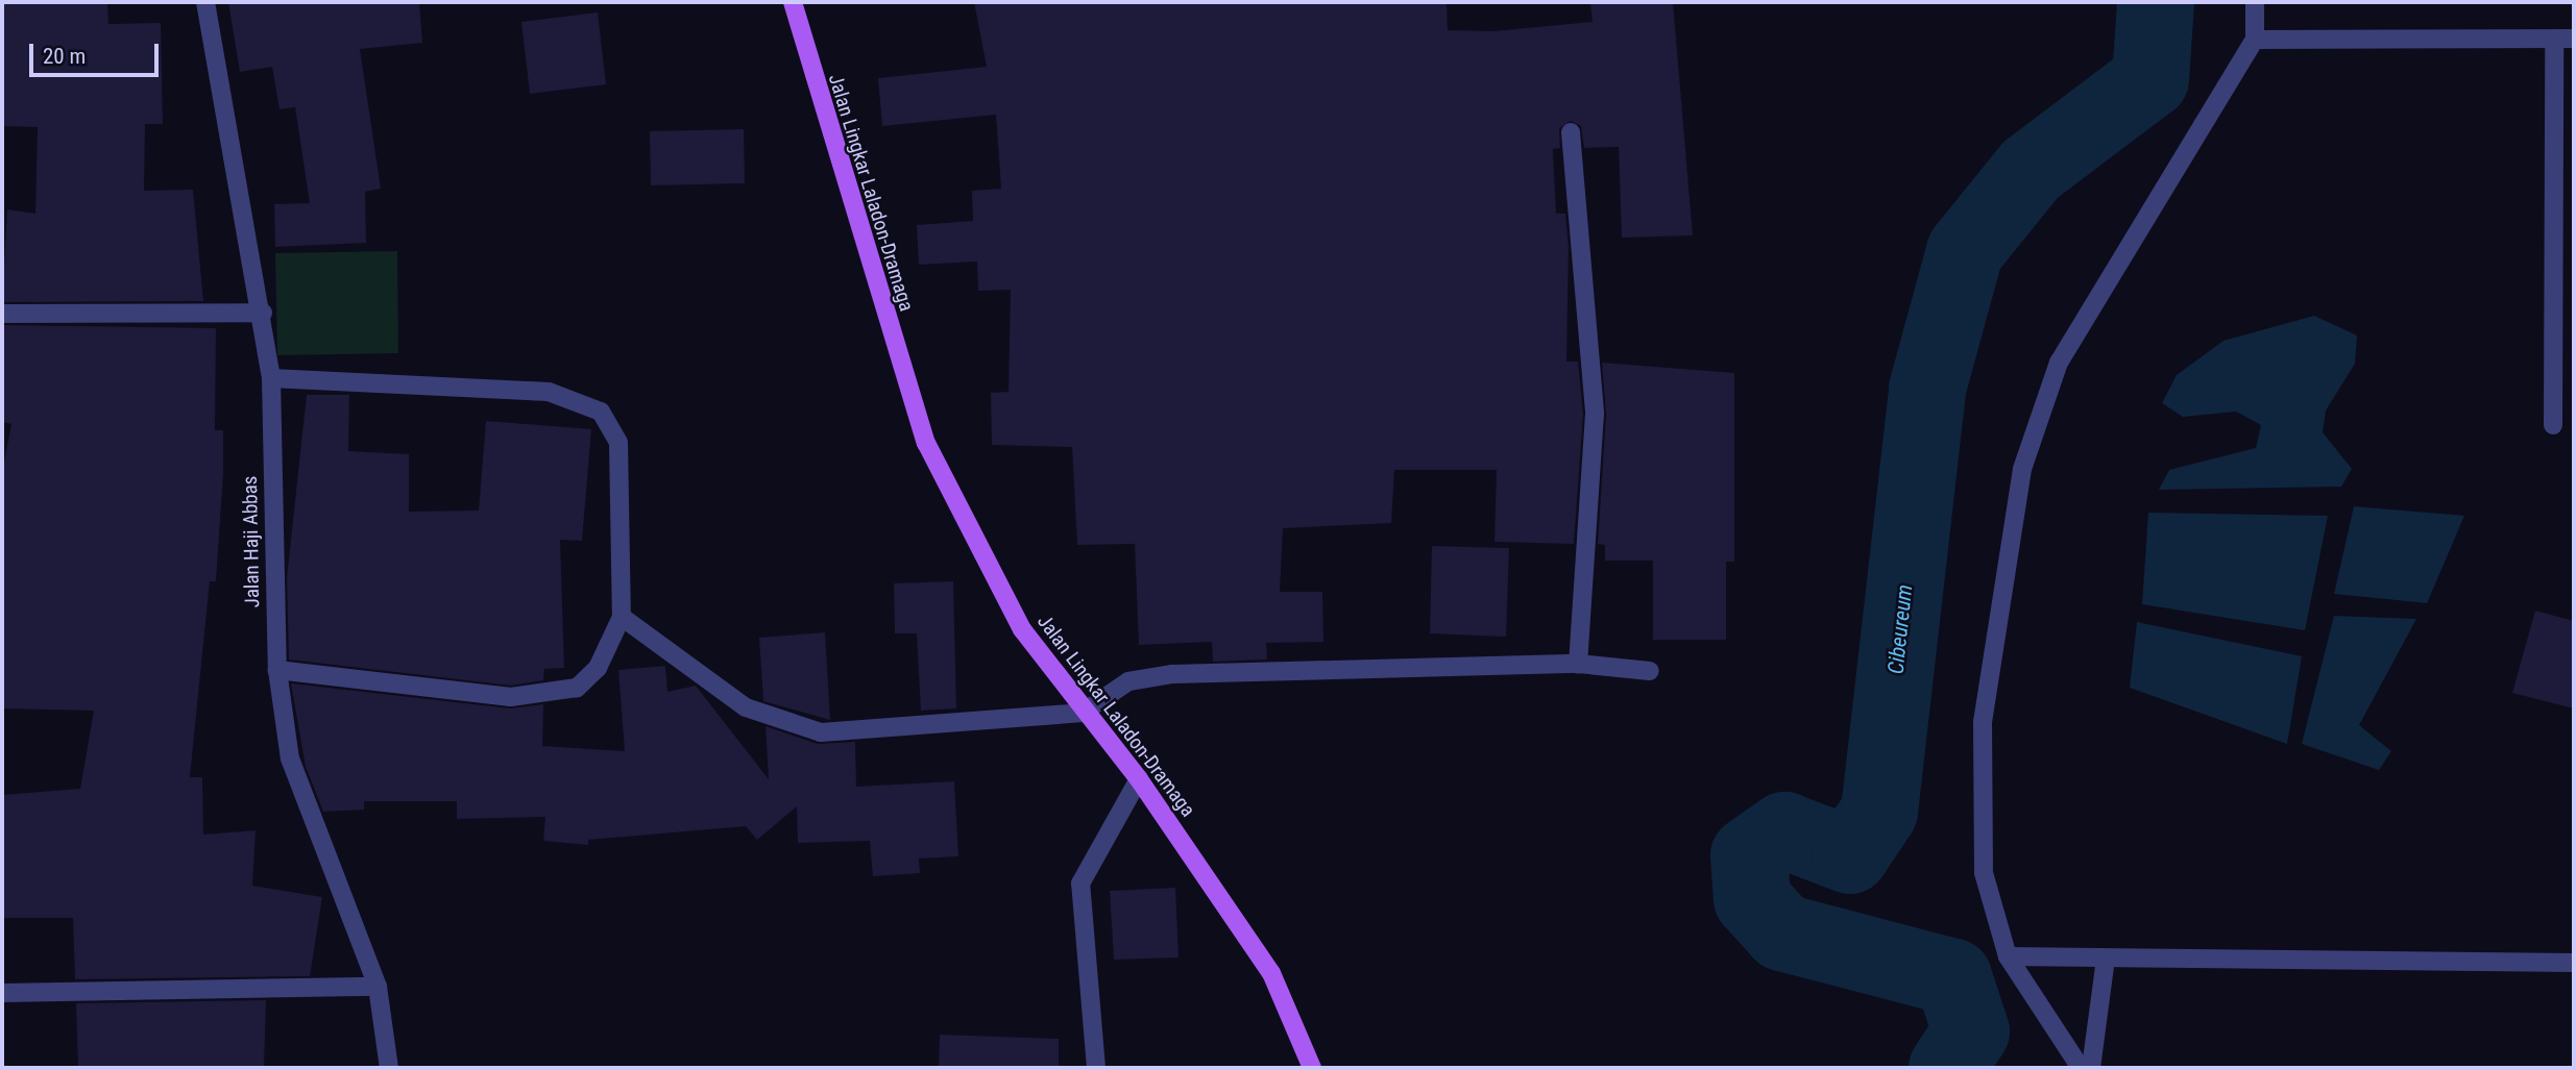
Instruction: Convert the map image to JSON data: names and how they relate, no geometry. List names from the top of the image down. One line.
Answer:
{"streets":{"main road":["Jalan Lingkar Laladon-Dramaga"],"street":["Jalan Haji Abbas"]},"water":["Cibeureum"],"scale_bar":"20 m"}
